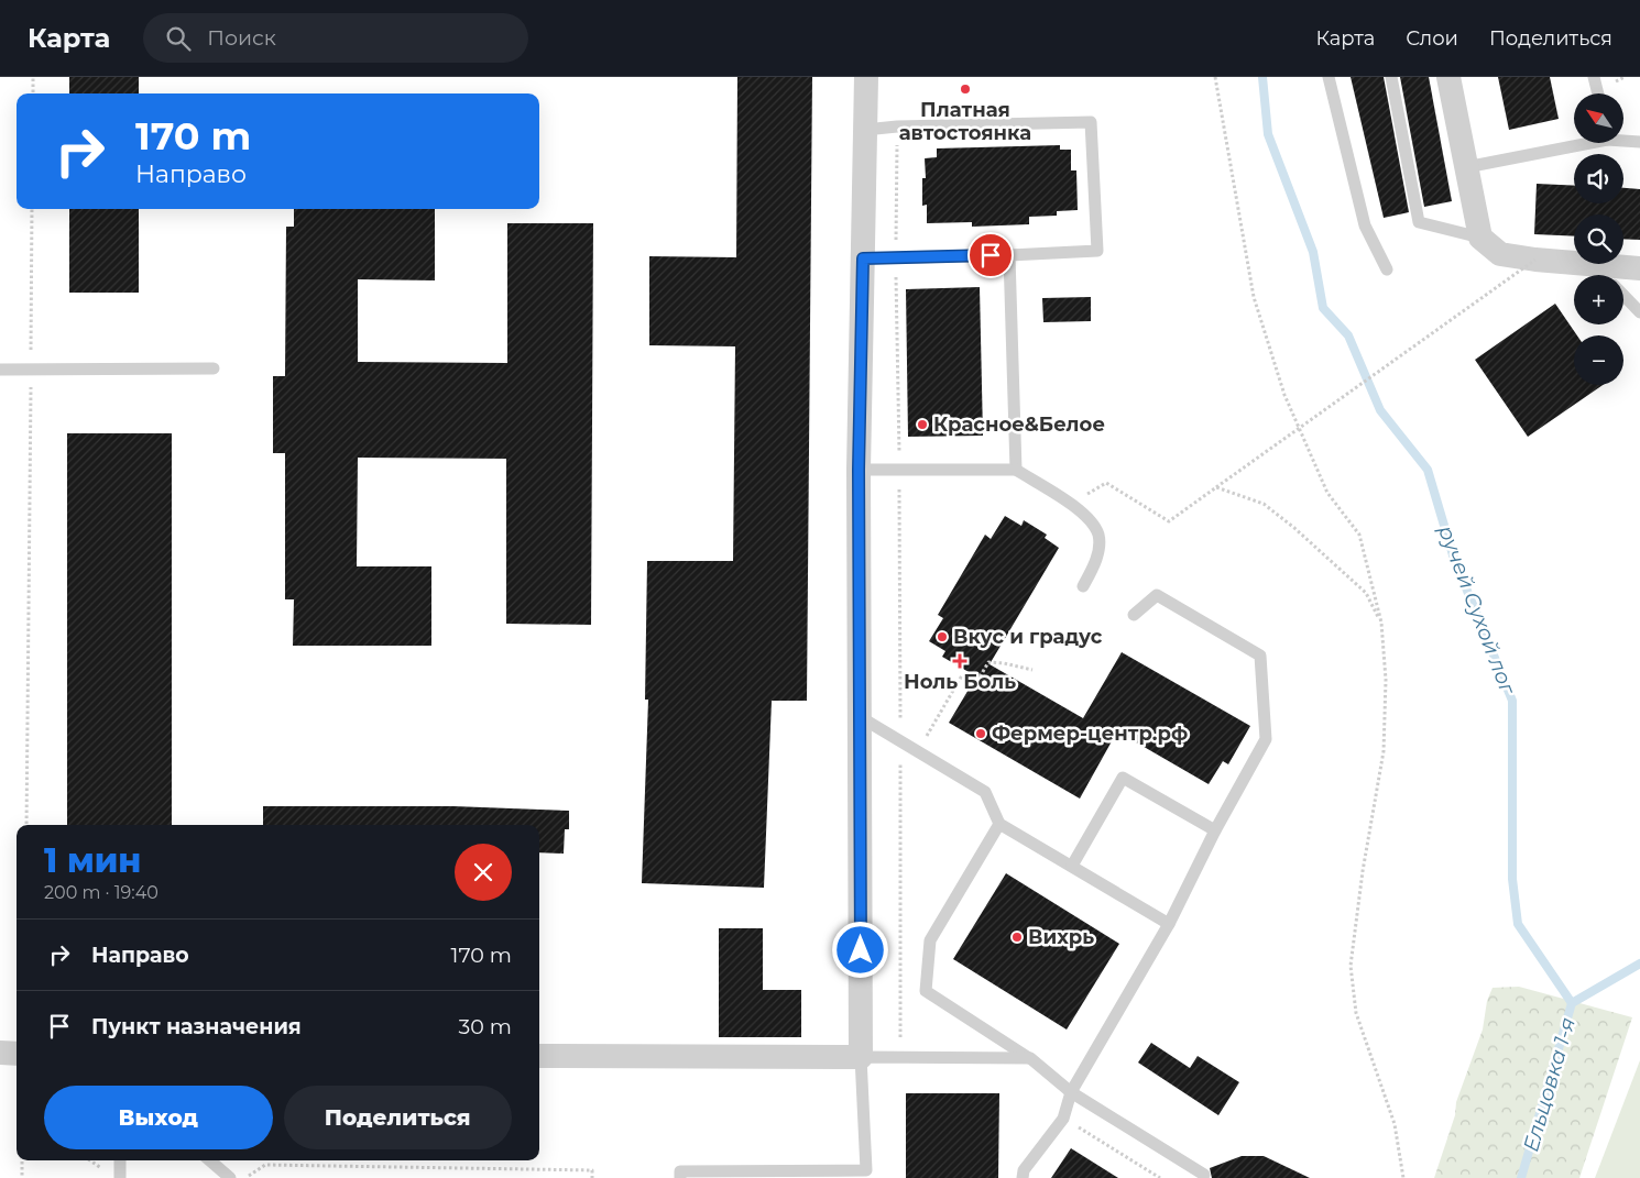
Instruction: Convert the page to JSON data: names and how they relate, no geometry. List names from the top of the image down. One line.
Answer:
{"water":["ручей Сухой лог","Ельцовка 1-я"],"places":{"other":["Платная автостоянка","Красное&Белое","Вкус и градус","Фермер-центр.рф","Вихрь"],"health":["Ноль Боль"]},"north":"top left","page":{"header":"Карта","search":"Поиск","nav":["Карта","Слои","Поделиться"],"map_buttons":["+","−"],"turn":["170 m","Направо"],"heading":["1 мин","200 m · 19:40"],"list":[{"name":"Направо","value":"170 m"},{"name":"Пункт назначения","value":"30 m"}],"buttons":["Выход","Поделиться"]}}
